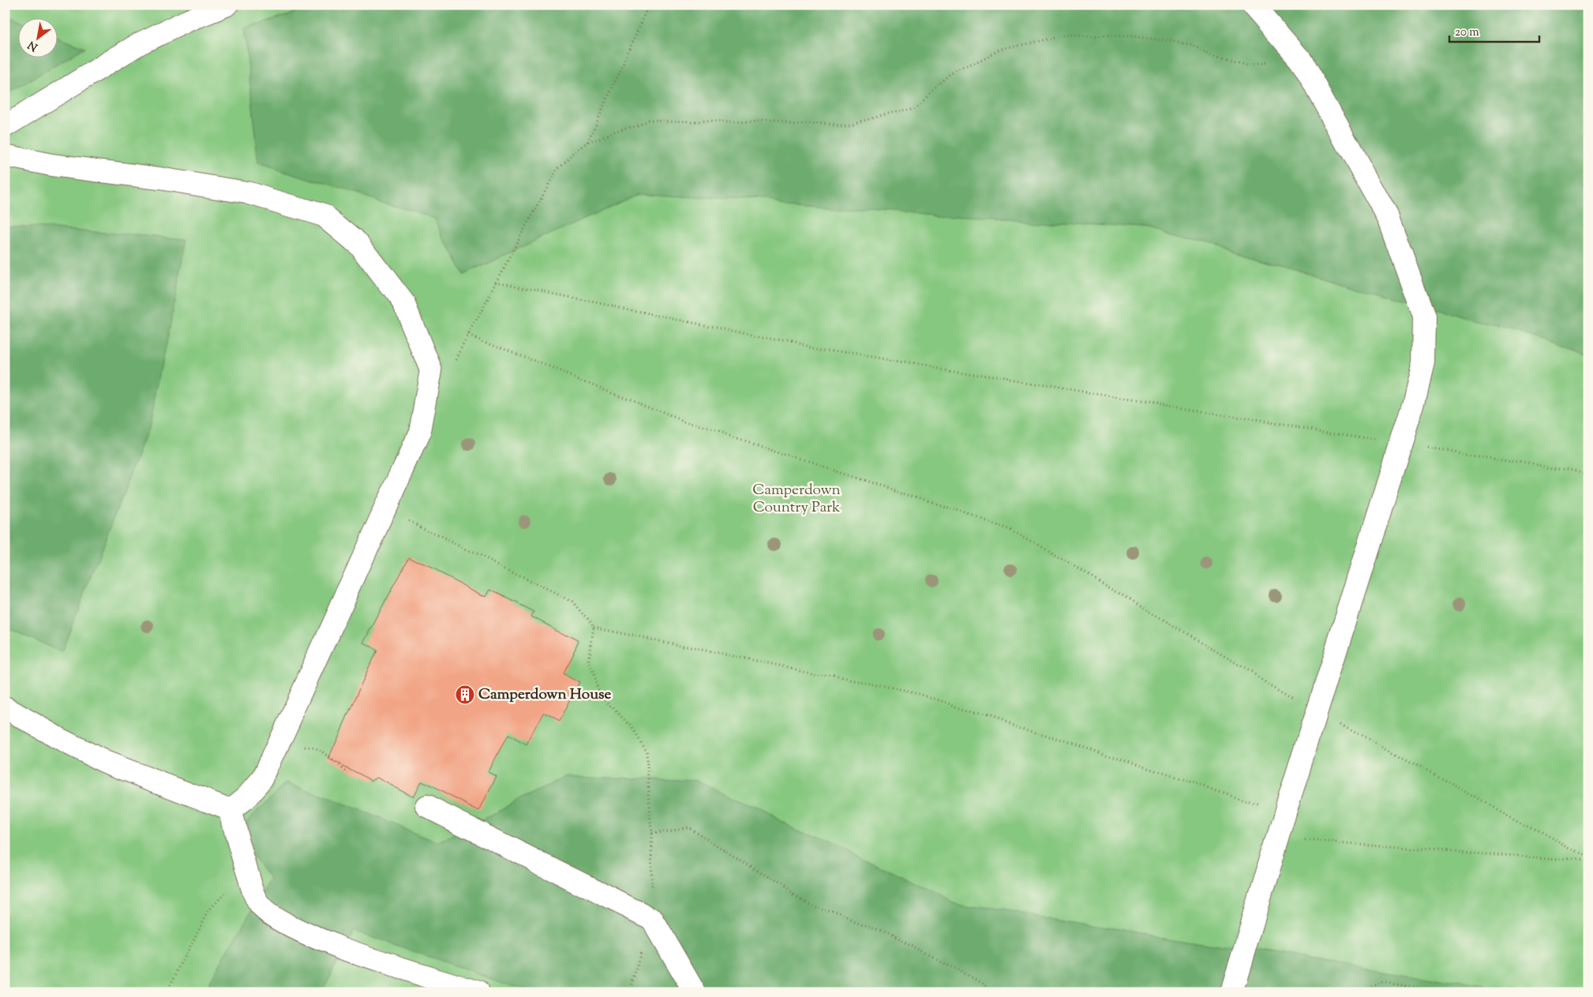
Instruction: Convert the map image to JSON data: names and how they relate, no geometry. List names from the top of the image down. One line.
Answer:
{"parks":["Camperdown Country Park"],"places":{"building":["Camperdown House"]},"scale_bar":"20 m","north":"bottom left"}
